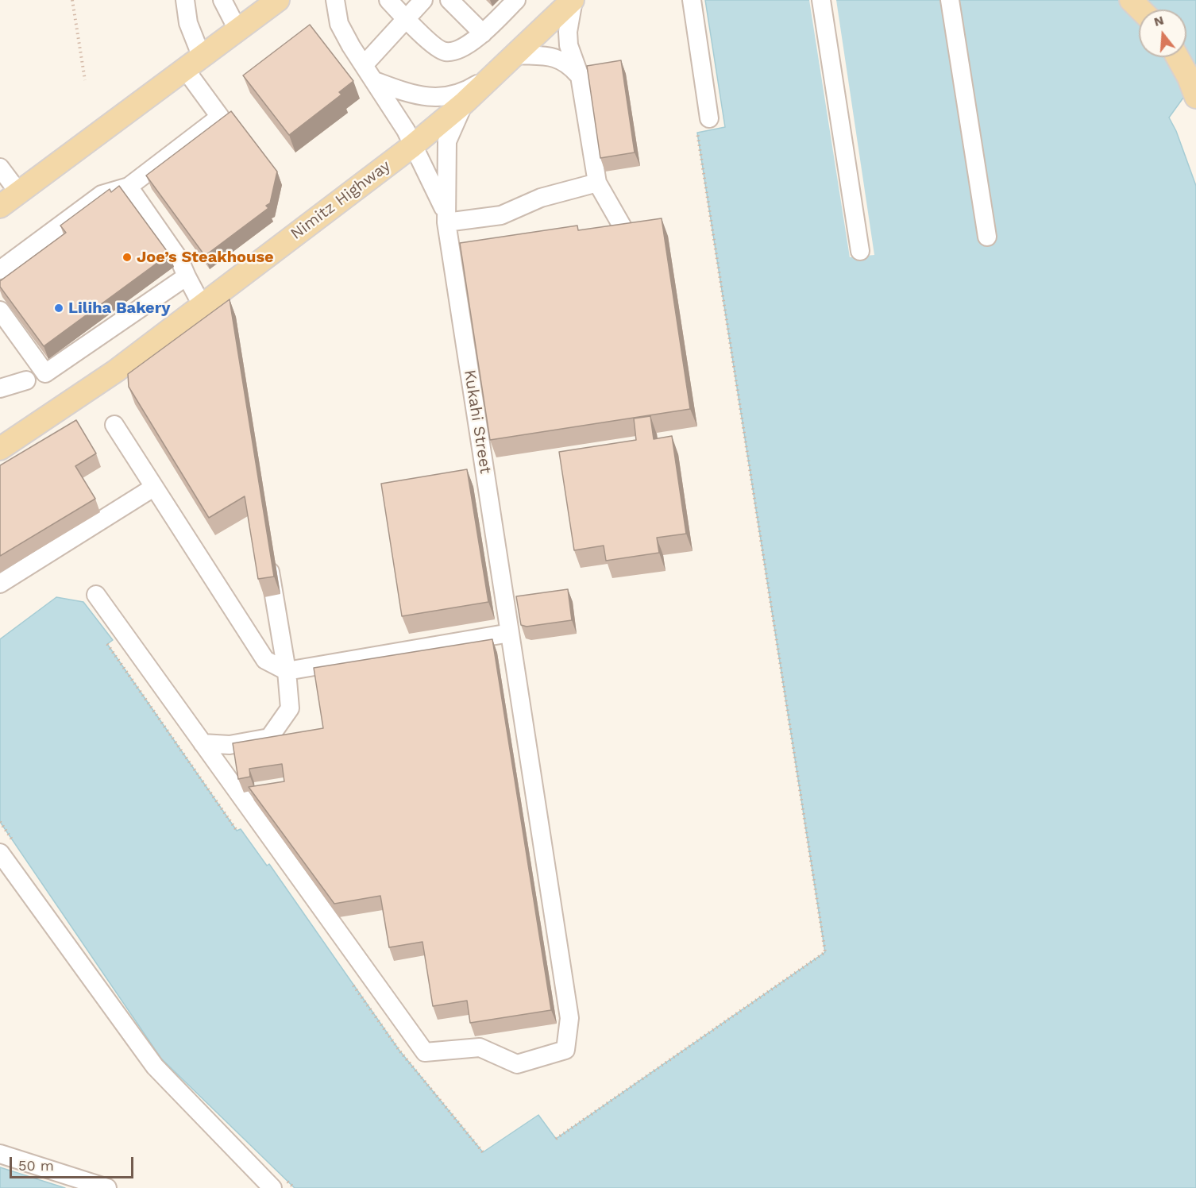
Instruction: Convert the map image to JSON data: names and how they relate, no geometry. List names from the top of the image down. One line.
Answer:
{"streets":{"main road":["Nimitz Highway"],"street":["Kukahi Street"]},"crossings":[["Nimitz Highway","Kukahi Street"]],"places":["Joe’s Steakhouse","Liliha Bakery"],"scale_bar":"50 m","north":"top"}
